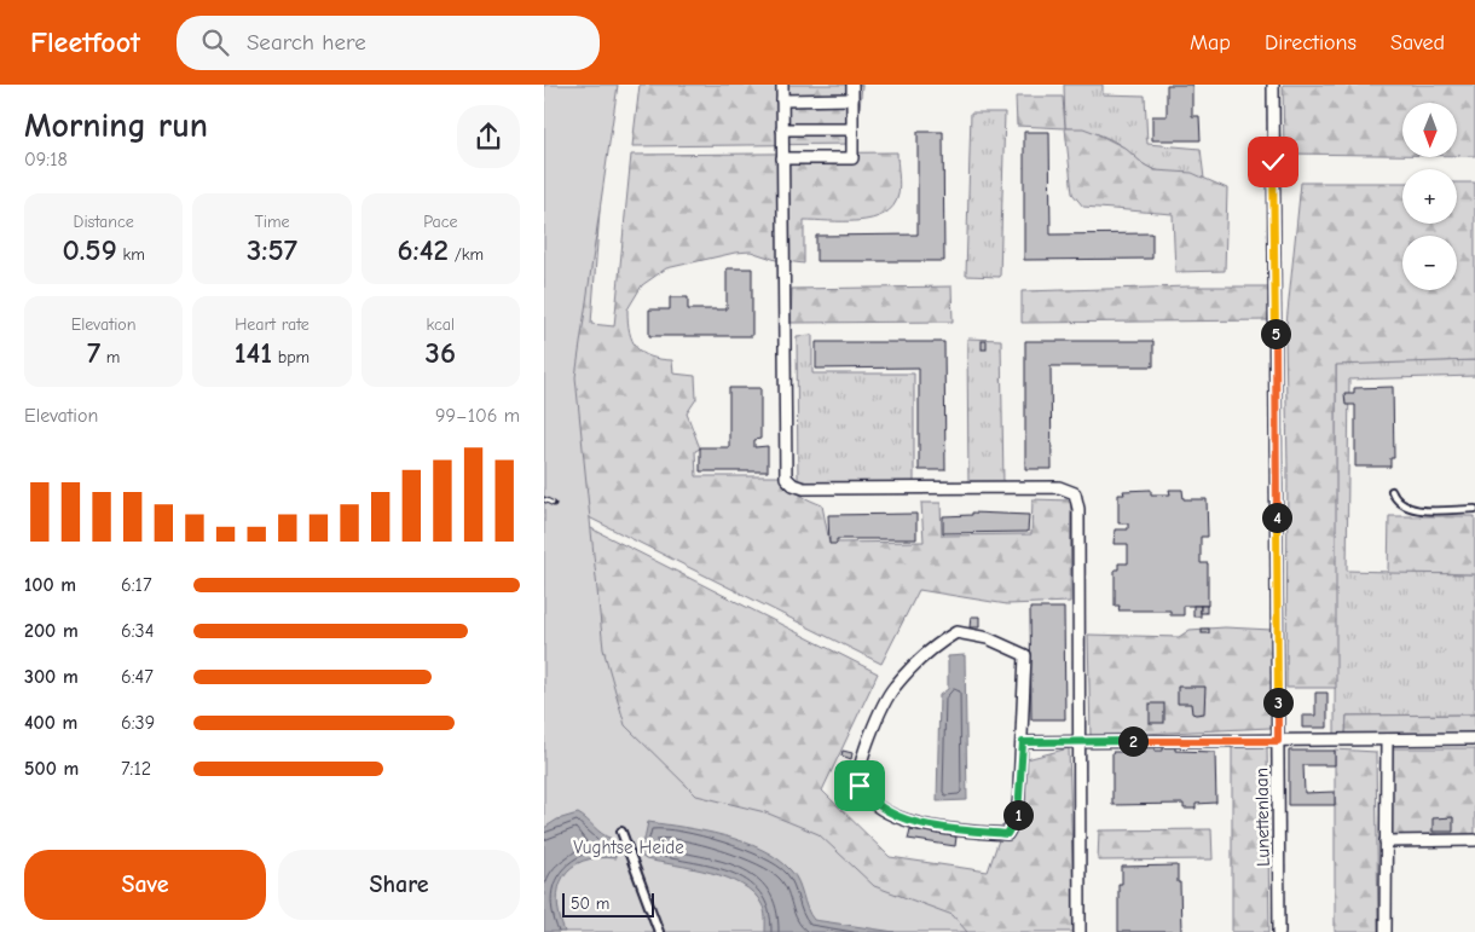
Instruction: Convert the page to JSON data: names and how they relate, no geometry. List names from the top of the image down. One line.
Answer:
{"streets":{"street":["Lunettenlaan"]},"parks":["Vughtse Heide"],"scale_bar":"50 m","north":"bottom","page":{"header":"Fleetfoot","search":"Search here","nav":["Map","Directions","Saved"],"heading":["Morning run","09:18"],"map_buttons":["+","−"],"stats":[["Distance","0.59 km"],["Time","3:57"],["Pace","6:42 /km"],["Elevation","7 m"],["Heart rate","141 bpm"],["kcal","36"]],"pins":["5","4","3","2","1"],"chart":["Elevation","99–106 m"],"list":[{"name":"100 m","note":"6:17"},{"name":"200 m","note":"6:34"},{"name":"300 m","note":"6:47"},{"name":"400 m","note":"6:39"},{"name":"500 m","note":"7:12"}],"buttons":["Save","Share"],"scale":"50 m"}}
